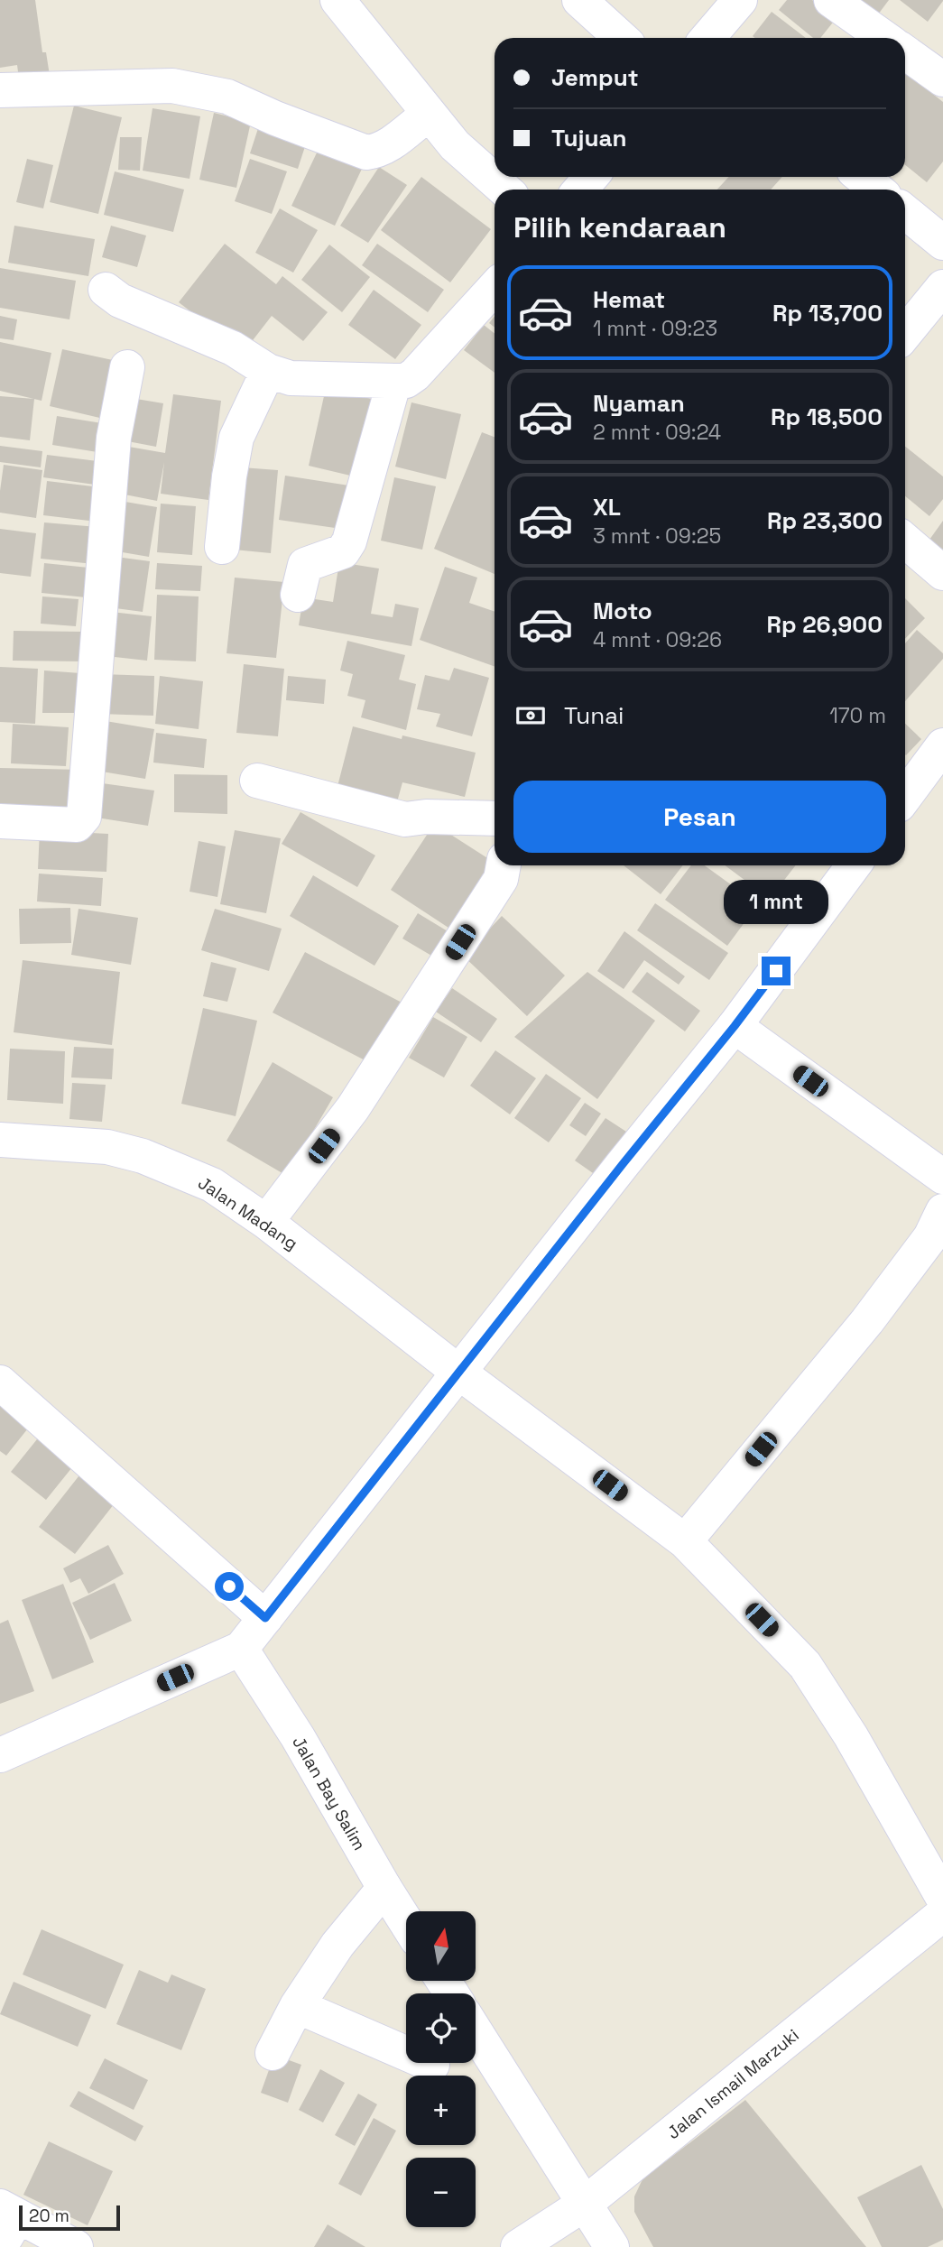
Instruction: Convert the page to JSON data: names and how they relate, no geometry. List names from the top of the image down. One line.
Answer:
{"streets":{"street":["Jalan Madang","Jalan Bay Salim","Jalan Ismail Marzuki"]},"scale_bar":"20 m","north":"top","page":{"banner":["Jemput","Tujuan"],"heading":"Pilih kendaraan","list":[{"name":"Hemat","note":"1 mnt · 09:23","value":"Rp 13,700"},{"name":"Nyaman","note":"2 mnt · 09:24","value":"Rp 18,500"},{"name":"XL","note":"3 mnt · 09:25","value":"Rp 23,300"},{"name":"Moto","note":"4 mnt · 09:26","value":"Rp 26,900"}],"pay":["Tunai","170 m"],"buttons":"Pesan","bubble":"1 mnt","map_buttons":["+","−"],"scale":"20 m"}}
